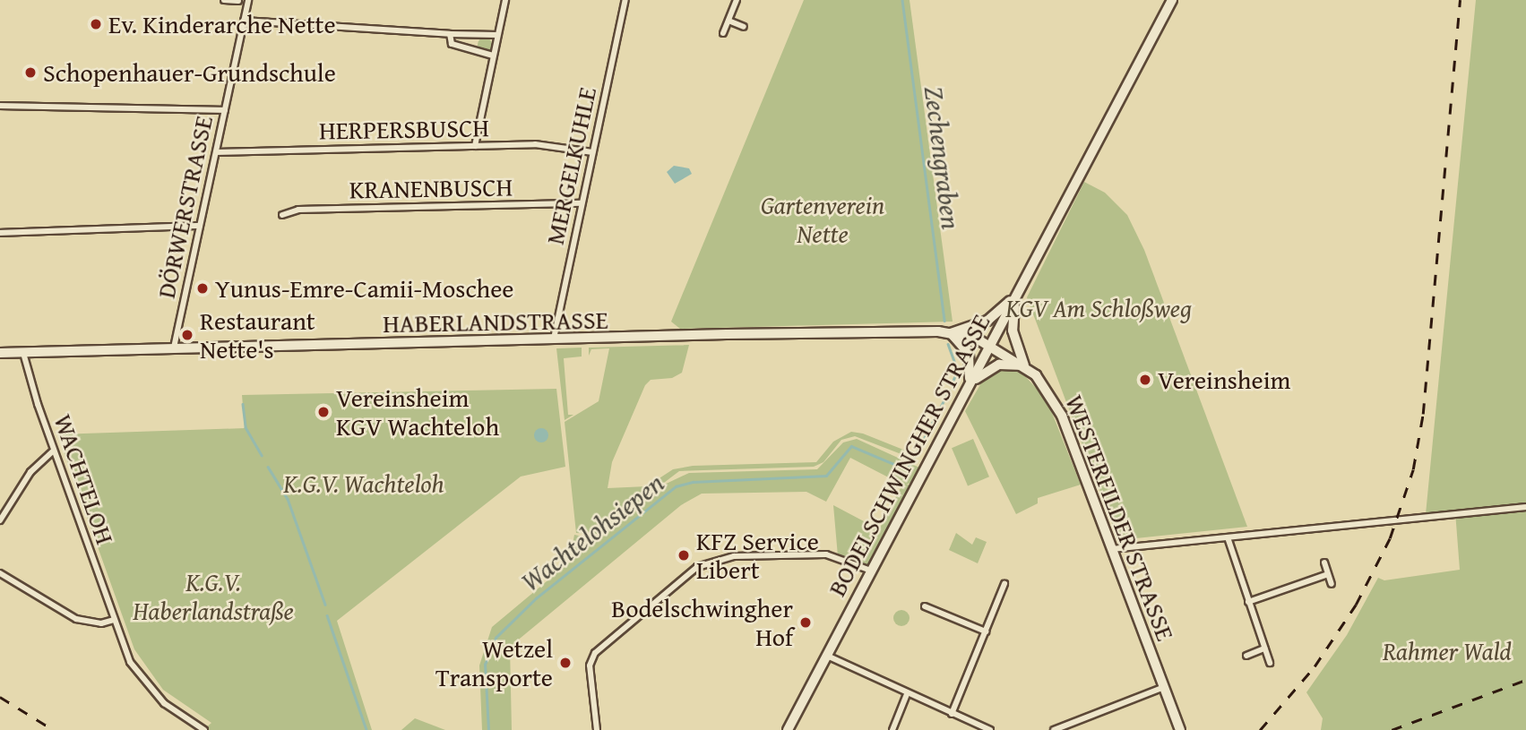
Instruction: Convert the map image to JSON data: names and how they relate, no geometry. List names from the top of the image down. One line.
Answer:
{"streets":{"street":["HERPERSBUSCH","MERGELKUHLE","KRANENBUSCH","DÖRWERSTRASSE","HABERLANDSTRASSE","BODELSCHWINGHER STRASSE","WACHTELOH","WESTERFILDER STRASSE"]},"crossings":[["HERPERSBUSCH","MERGELKUHLE"],["HERPERSBUSCH","DÖRWERSTRASSE"],["MERGELKUHLE","KRANENBUSCH"],["MERGELKUHLE","HABERLANDSTRASSE"],["DÖRWERSTRASSE","HABERLANDSTRASSE"],["HABERLANDSTRASSE","BODELSCHWINGHER STRASSE"],["HABERLANDSTRASSE","WACHTELOH"],["HABERLANDSTRASSE","WESTERFILDER STRASSE"],["BODELSCHWINGHER STRASSE","WESTERFILDER STRASSE"]],"water":["Zechengraben","Wachtelohsiepen"],"parks":["Gartenverein Nette","KGV Am Schloßweg","K.G.V. Wachteloh","K.G.V. Haberlandstraße","Rahmer Wald"],"places":["Ev. Kinderarche Nette","Schopenhauer-Grundschule","Yunus-Emre-Camii-Moschee","Restaurant Nette's","Vereinsheim","Vereinsheim KGV Wachteloh","KFZ Service Libert","Bodelschwingher Hof","Wetzel Transporte"]}
